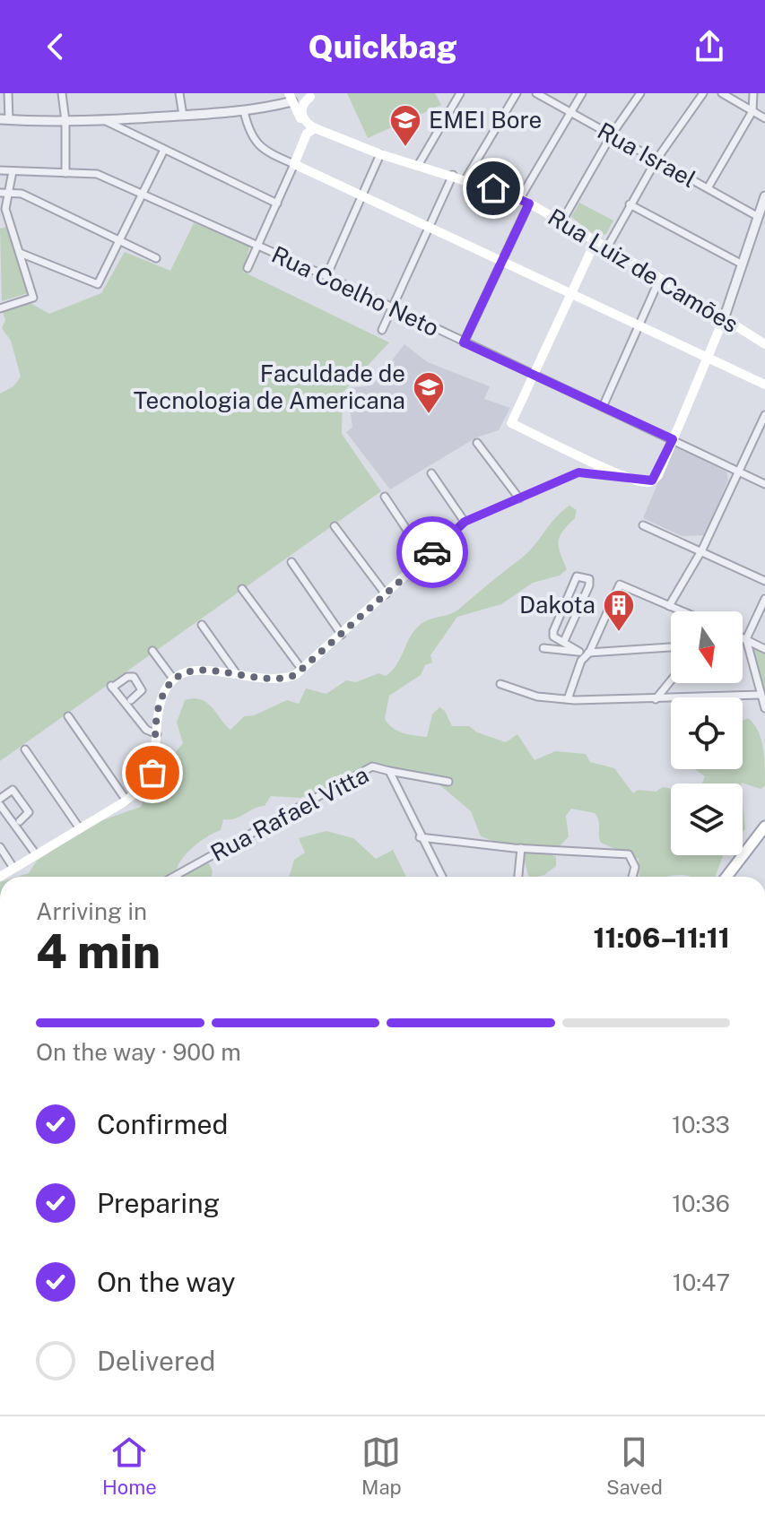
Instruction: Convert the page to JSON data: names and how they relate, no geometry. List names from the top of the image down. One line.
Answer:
{"streets":{"main road":["Rua Luiz de Camões"],"street":["Rua Israel","Rua Coelho Neto","Rua Rafael Vitta"]},"places":{"school or university":["EMEI Bore","Faculdade de Tecnologia de Americana"],"building":["Dakota"]},"north":"bottom","page":{"header":"Quickbag","heading":["4 min","Arriving in","11:06–11:11"],"bar":"On the way · 900 m","list":[["Confirmed","10:33"],["Preparing","10:36"],["On the way","10:47"],"Delivered"],"tabs":["Home","Map","Saved"]}}
